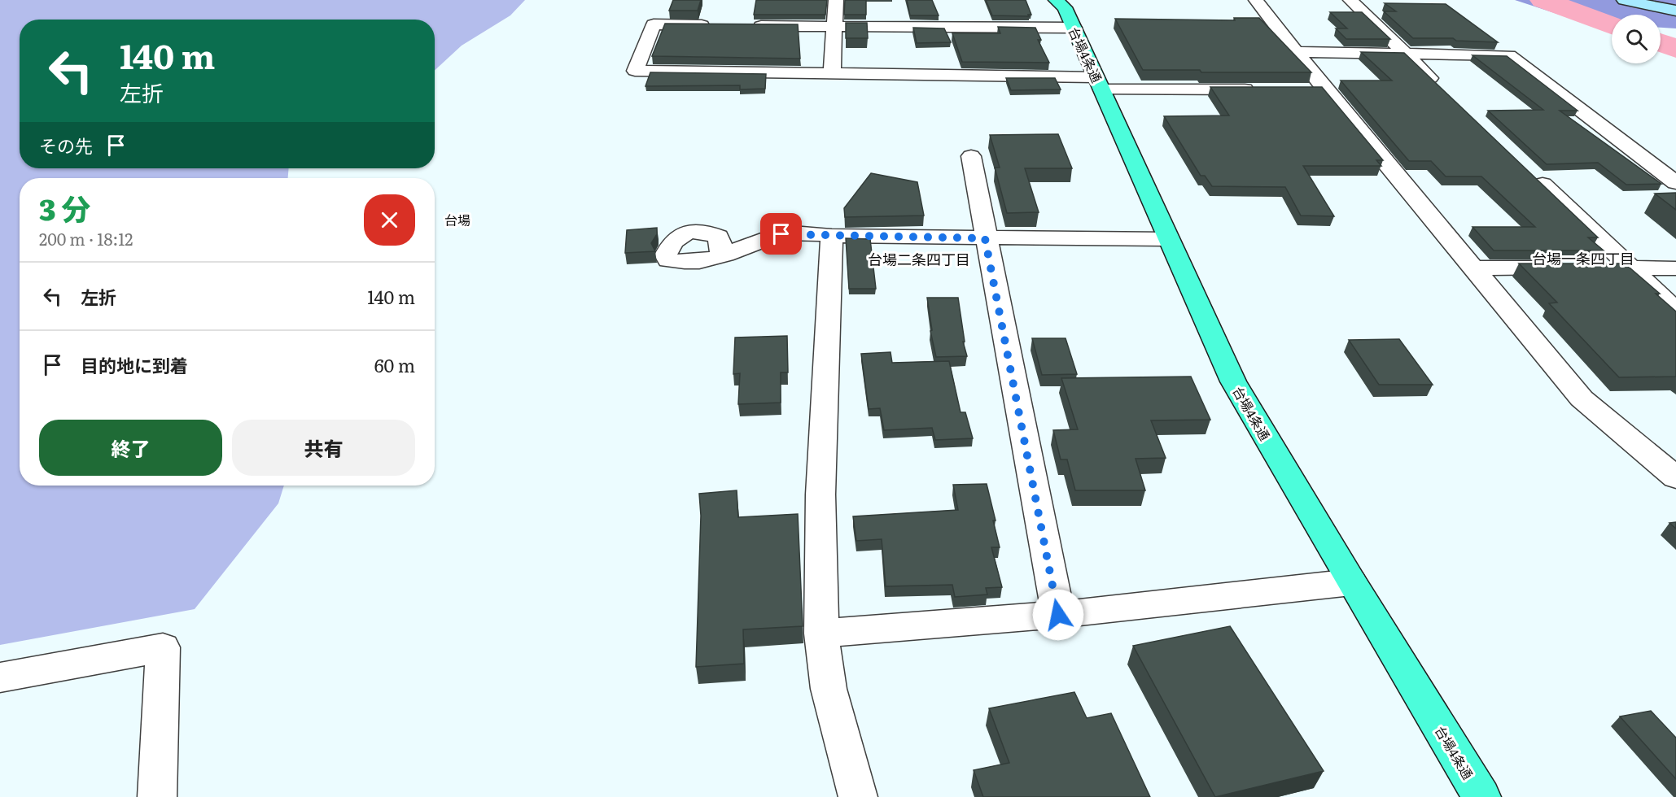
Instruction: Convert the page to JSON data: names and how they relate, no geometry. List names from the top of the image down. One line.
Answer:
{"streets":{"highway":["台場4条通"]},"districts":["台場","台場一条四丁目","台場二条四丁目"],"page":{"turn":["140 m","左折"],"then":"その先","heading":["3 分","200 m · 18:12"],"list":[{"name":"左折","value":"140 m"},{"name":"目的地に到着","value":"60 m"}],"buttons":["終了","共有"]}}
